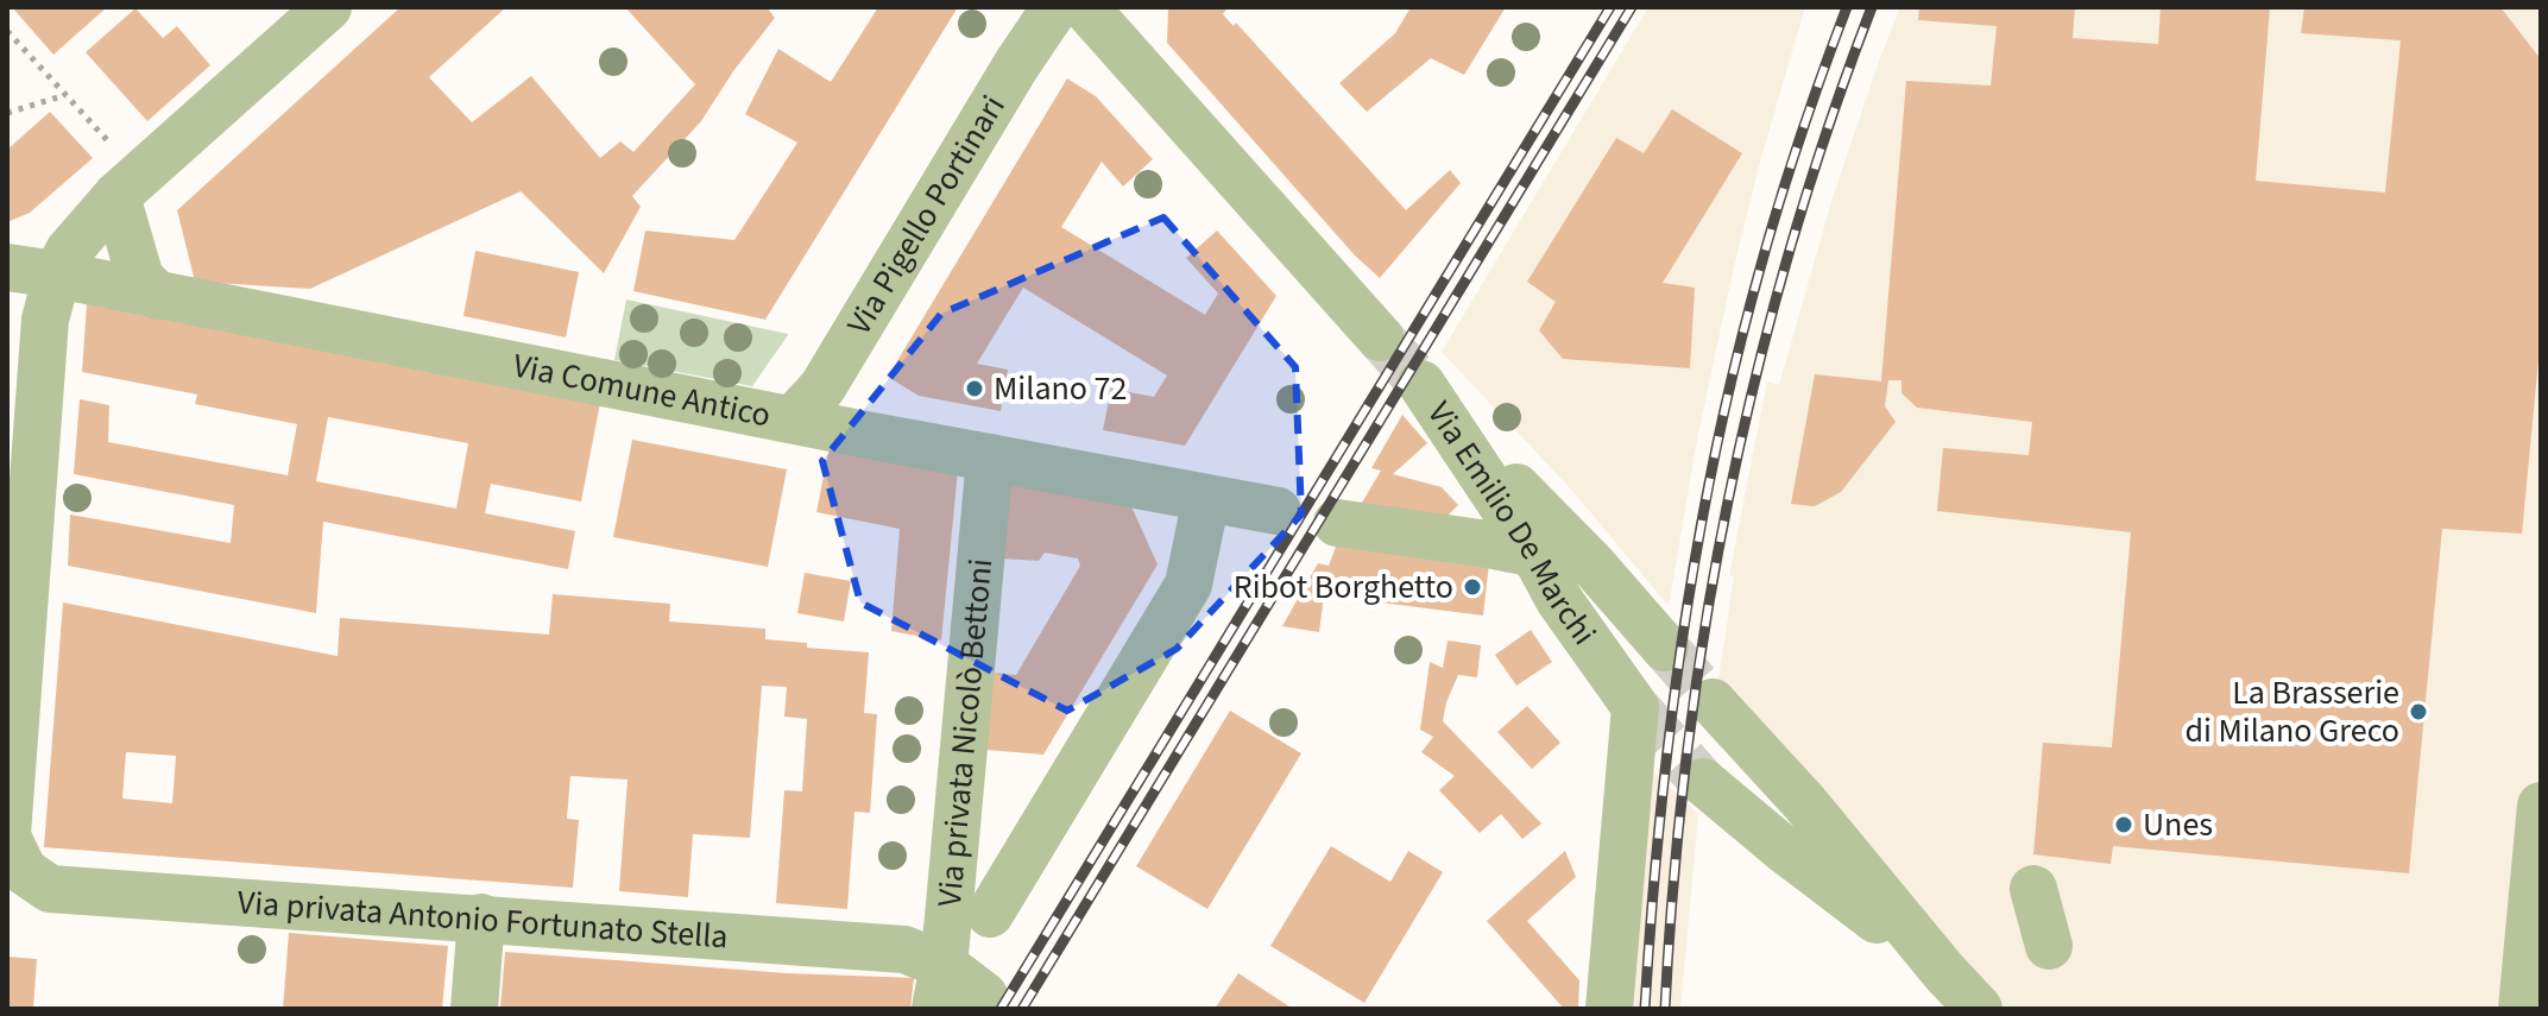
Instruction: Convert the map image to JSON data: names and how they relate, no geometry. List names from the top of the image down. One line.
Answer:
{"streets":{"street":["Via Pigello Portinari","Via Comune Antico","Via Emilio De Marchi","Via privata Nicolò Bettoni","Via privata Antonio Fortunato Stella"]},"crossings":[["Via Pigello Portinari","Via Comune Antico"],["Via Comune Antico","Via privata Nicolò Bettoni"],["Via privata Nicolò Bettoni","Via privata Antonio Fortunato Stella"]],"places":["Milano 72","Ribot Borghetto","La Brasserie di Milano Greco","Unes"]}
